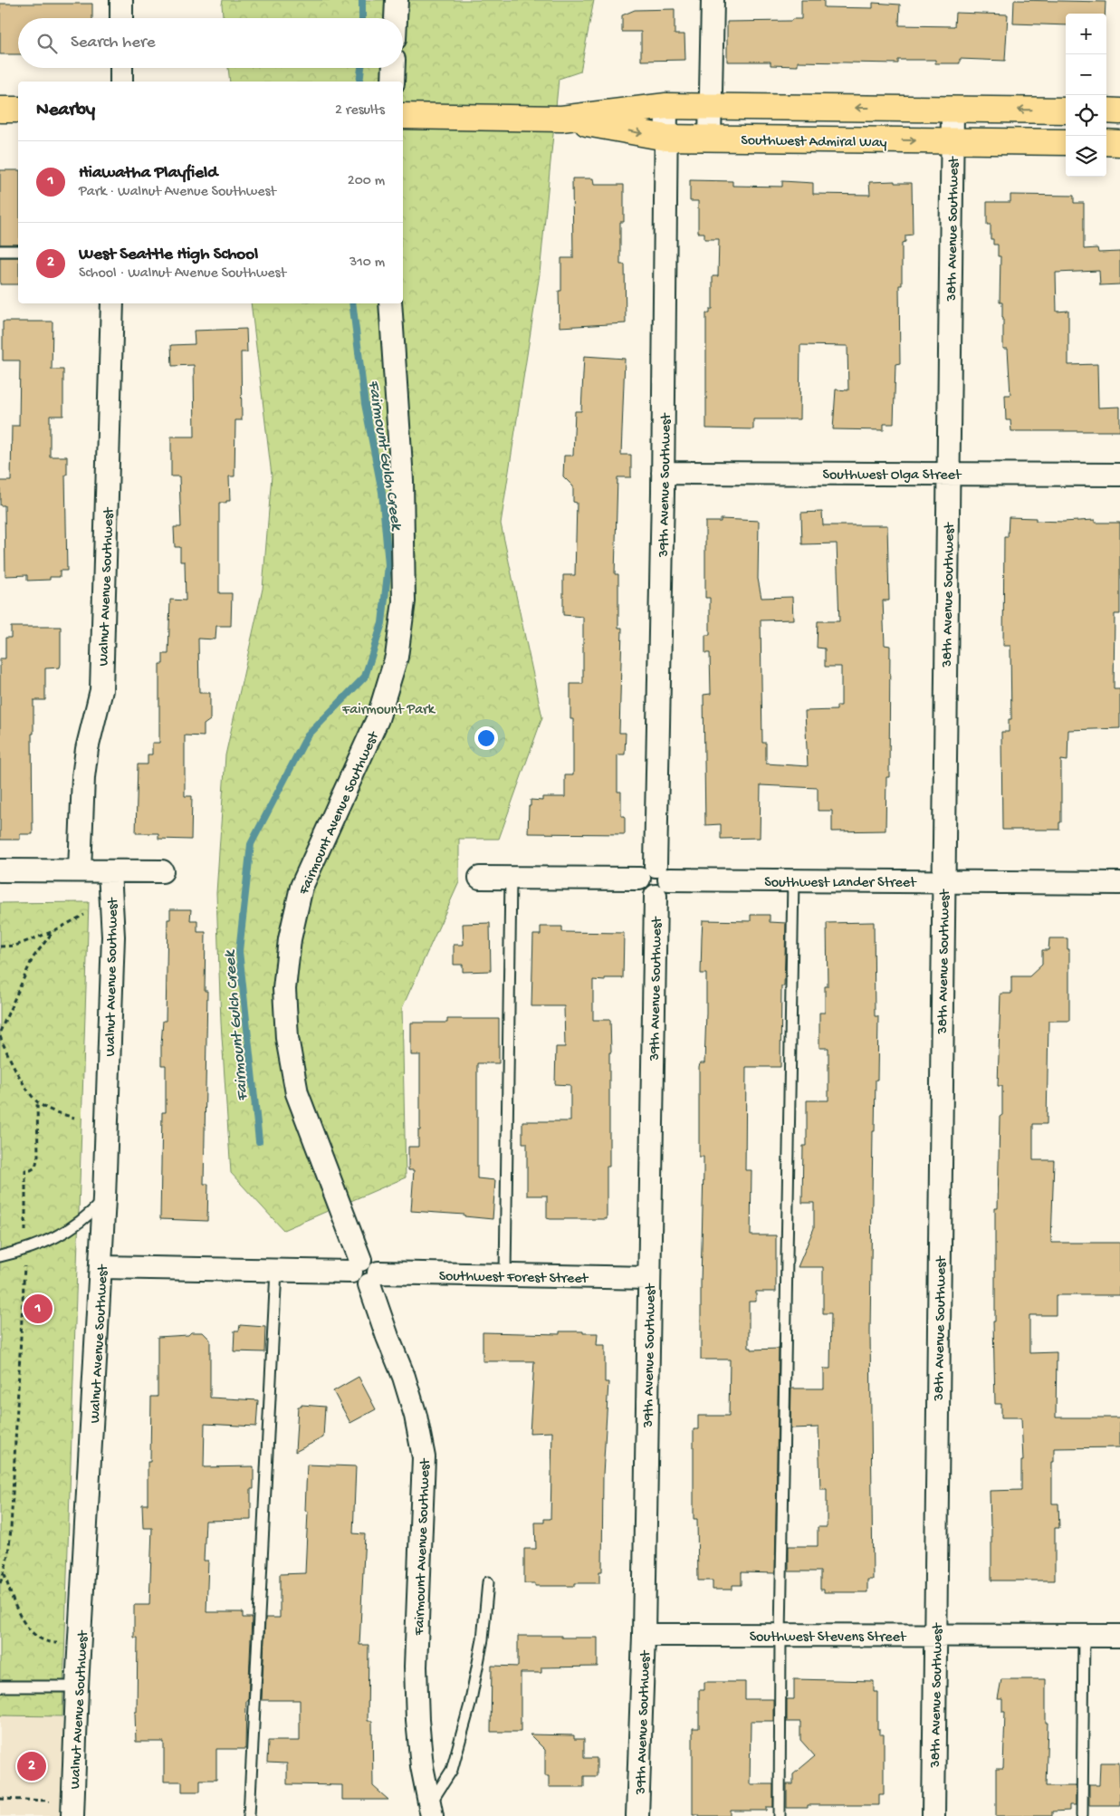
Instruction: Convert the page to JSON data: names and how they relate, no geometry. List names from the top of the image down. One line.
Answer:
{"streets":{"main road":["Southwest Admiral Way"],"street":["38th Avenue Southwest","Southwest Olga Street","39th Avenue Southwest","Walnut Avenue Southwest","Fairmount Avenue Southwest","Southwest Lander Street","Southwest Forest Street","Southwest Stevens Street"]},"crossings":[["Southwest Admiral Way","38th Avenue Southwest"],["Southwest Admiral Way","39th Avenue Southwest"],["38th Avenue Southwest","Southwest Olga Street"],["38th Avenue Southwest","Southwest Lander Street"],["38th Avenue Southwest","Southwest Stevens Street"],["Southwest Olga Street","39th Avenue Southwest"],["39th Avenue Southwest","Southwest Lander Street"],["39th Avenue Southwest","Southwest Forest Street"],["39th Avenue Southwest","Southwest Stevens Street"],["Fairmount Avenue Southwest","Southwest Forest Street"]],"water":["Fairmount Gulch Creek"],"parks":["Fairmount Park"],"page":{"map_buttons":["+","−"],"search":"Search here","heading":["Nearby","2 results"],"list":[{"mark":"1","name":"Hiawatha Playfield","note":"Park · Walnut Avenue Southwest","value":"200 m"},{"mark":"2","name":"West Seattle High School","note":"School · Walnut Avenue Southwest","value":"310 m"}],"pins":["1","2"]}}
